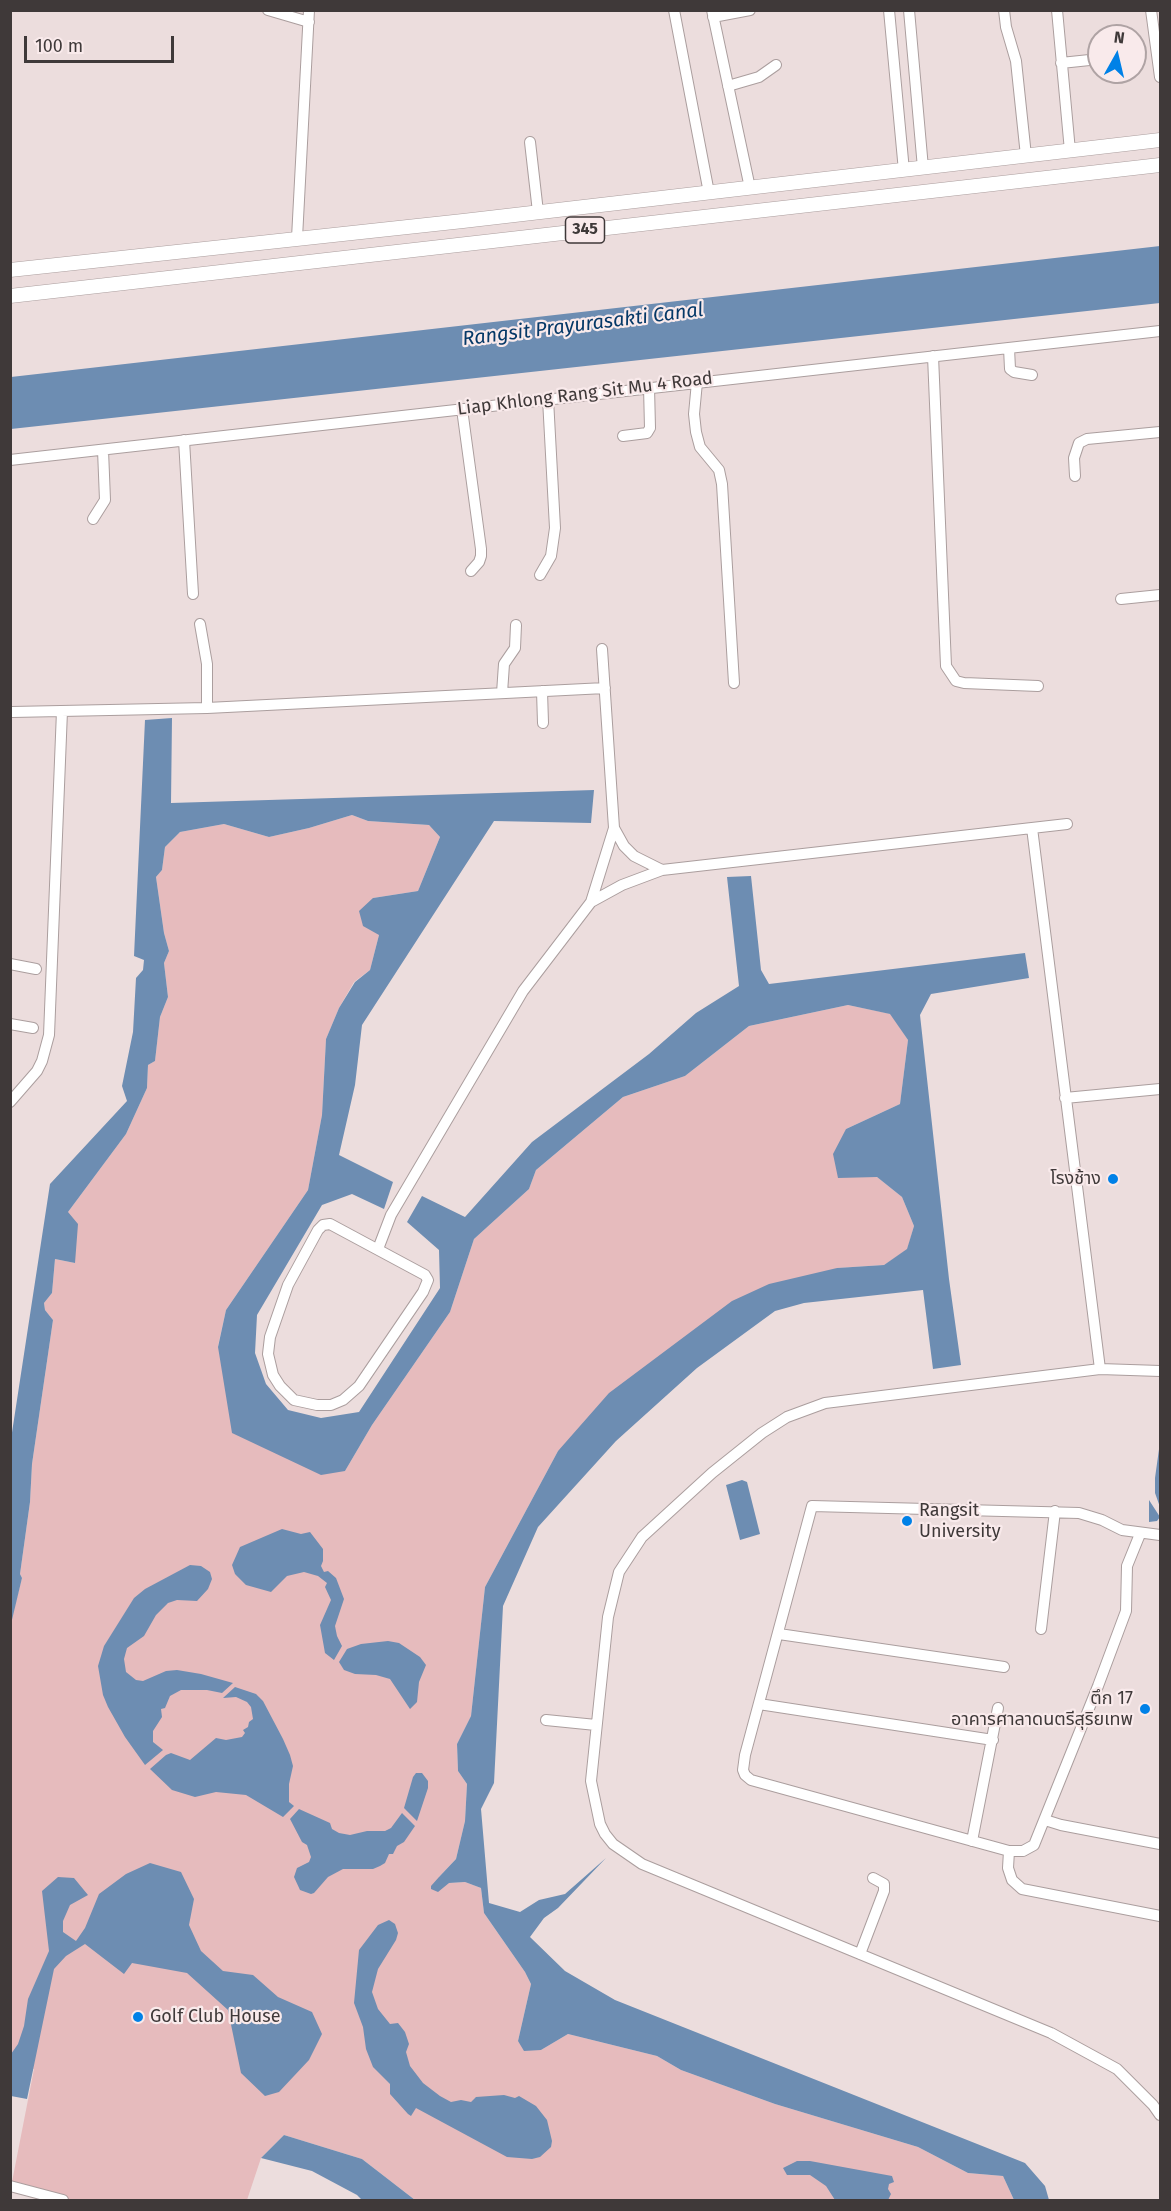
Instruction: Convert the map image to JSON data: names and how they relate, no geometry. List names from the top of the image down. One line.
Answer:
{"streets":{"main road":["345"],"street":["Liap Khlong Rang Sit Mu 4 Road"]},"water":["Rangsit Prayurasakti Canal"],"places":["โรงช้าง","Rangsit University","ตึก 17 อาคารศาลาดนตรีสุริยเทพ","Golf Club House"],"scale_bar":"100 m","north":"top"}
